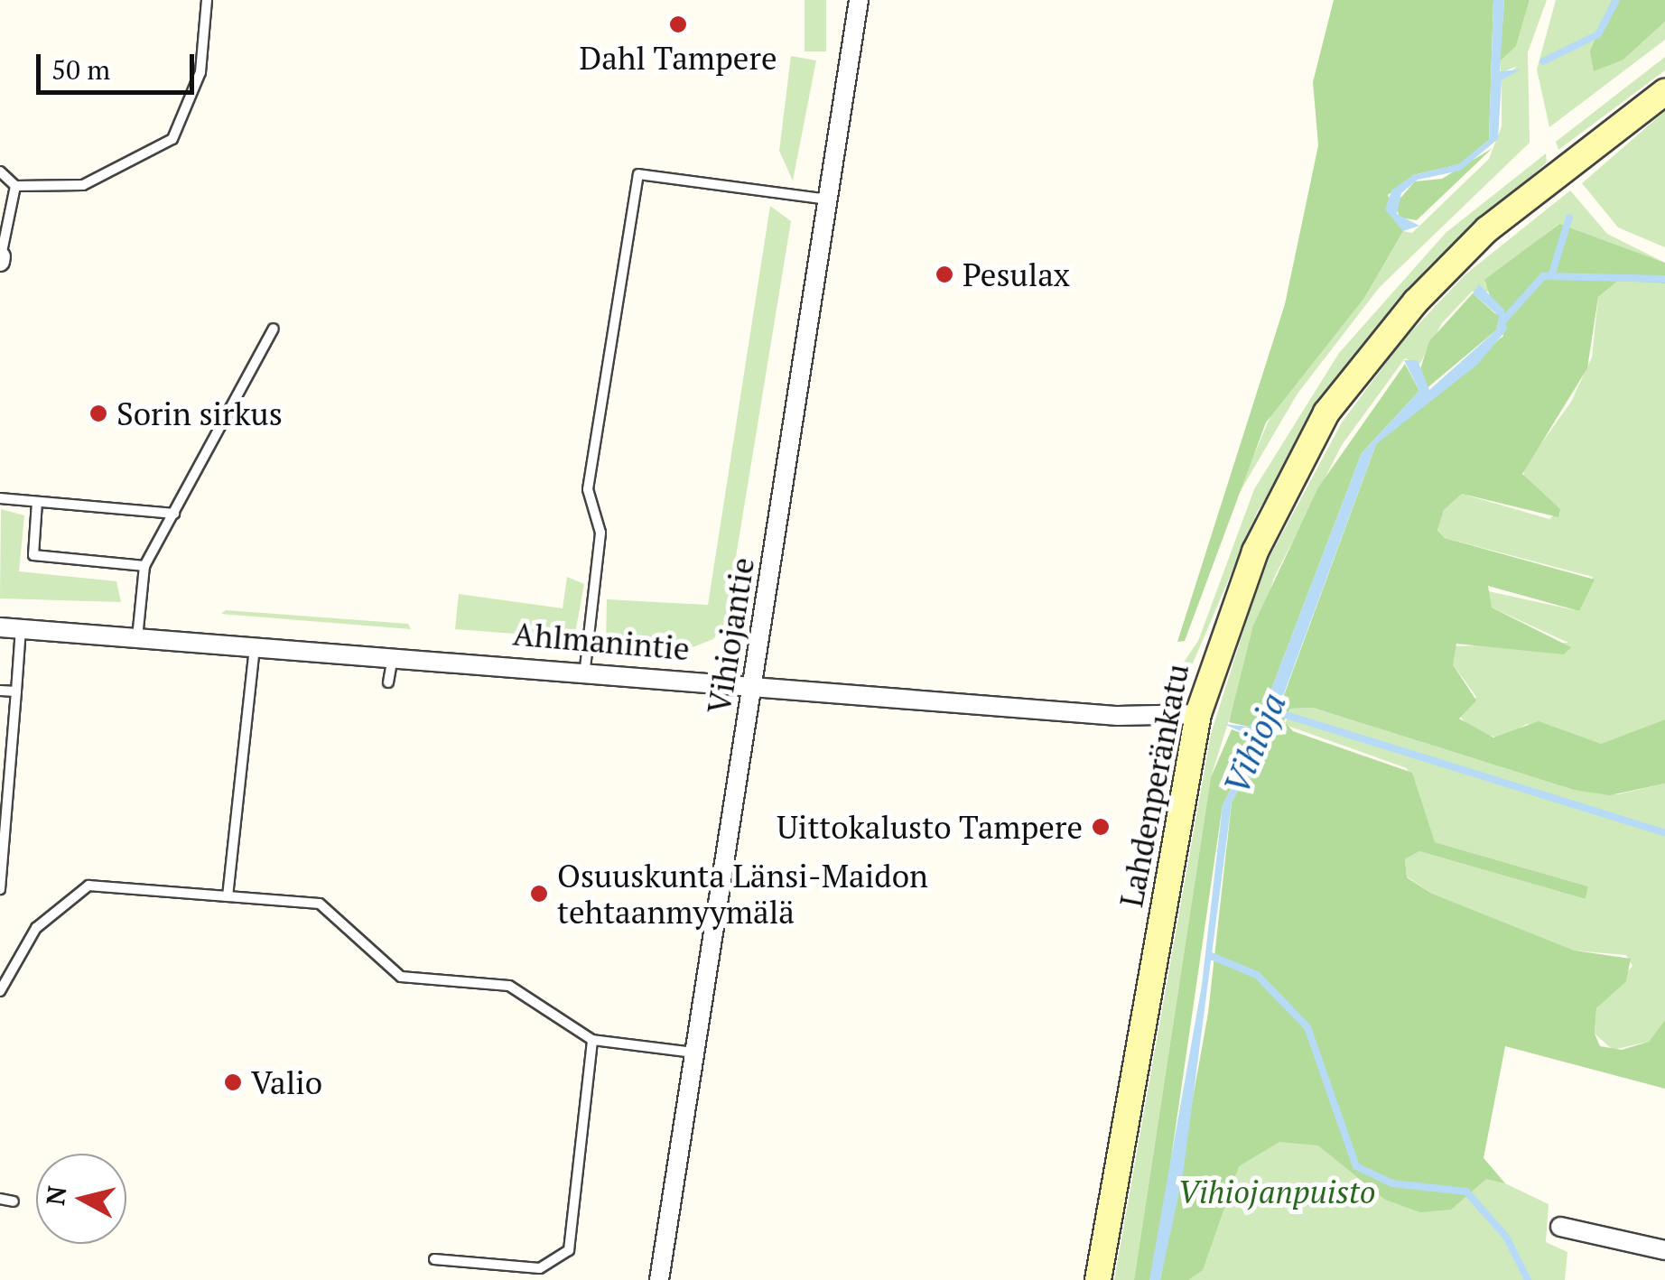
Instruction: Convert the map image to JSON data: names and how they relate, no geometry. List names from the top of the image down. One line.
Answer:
{"streets":{"main road":["Lahdenperänkatu"],"street":["Vihiojantie","Ahlmanintie"]},"crossings":[["Vihiojantie","Ahlmanintie"],["Ahlmanintie","Lahdenperänkatu"]],"water":["Vihioja"],"parks":["Vihiojanpuisto"],"places":["Dahl Tampere","Pesulax","Sorin sirkus","Uittokalusto Tampere","Osuuskunta Länsi-Maidon tehtaanmyymälä","Valio"],"scale_bar":"50 m","north":"left"}
